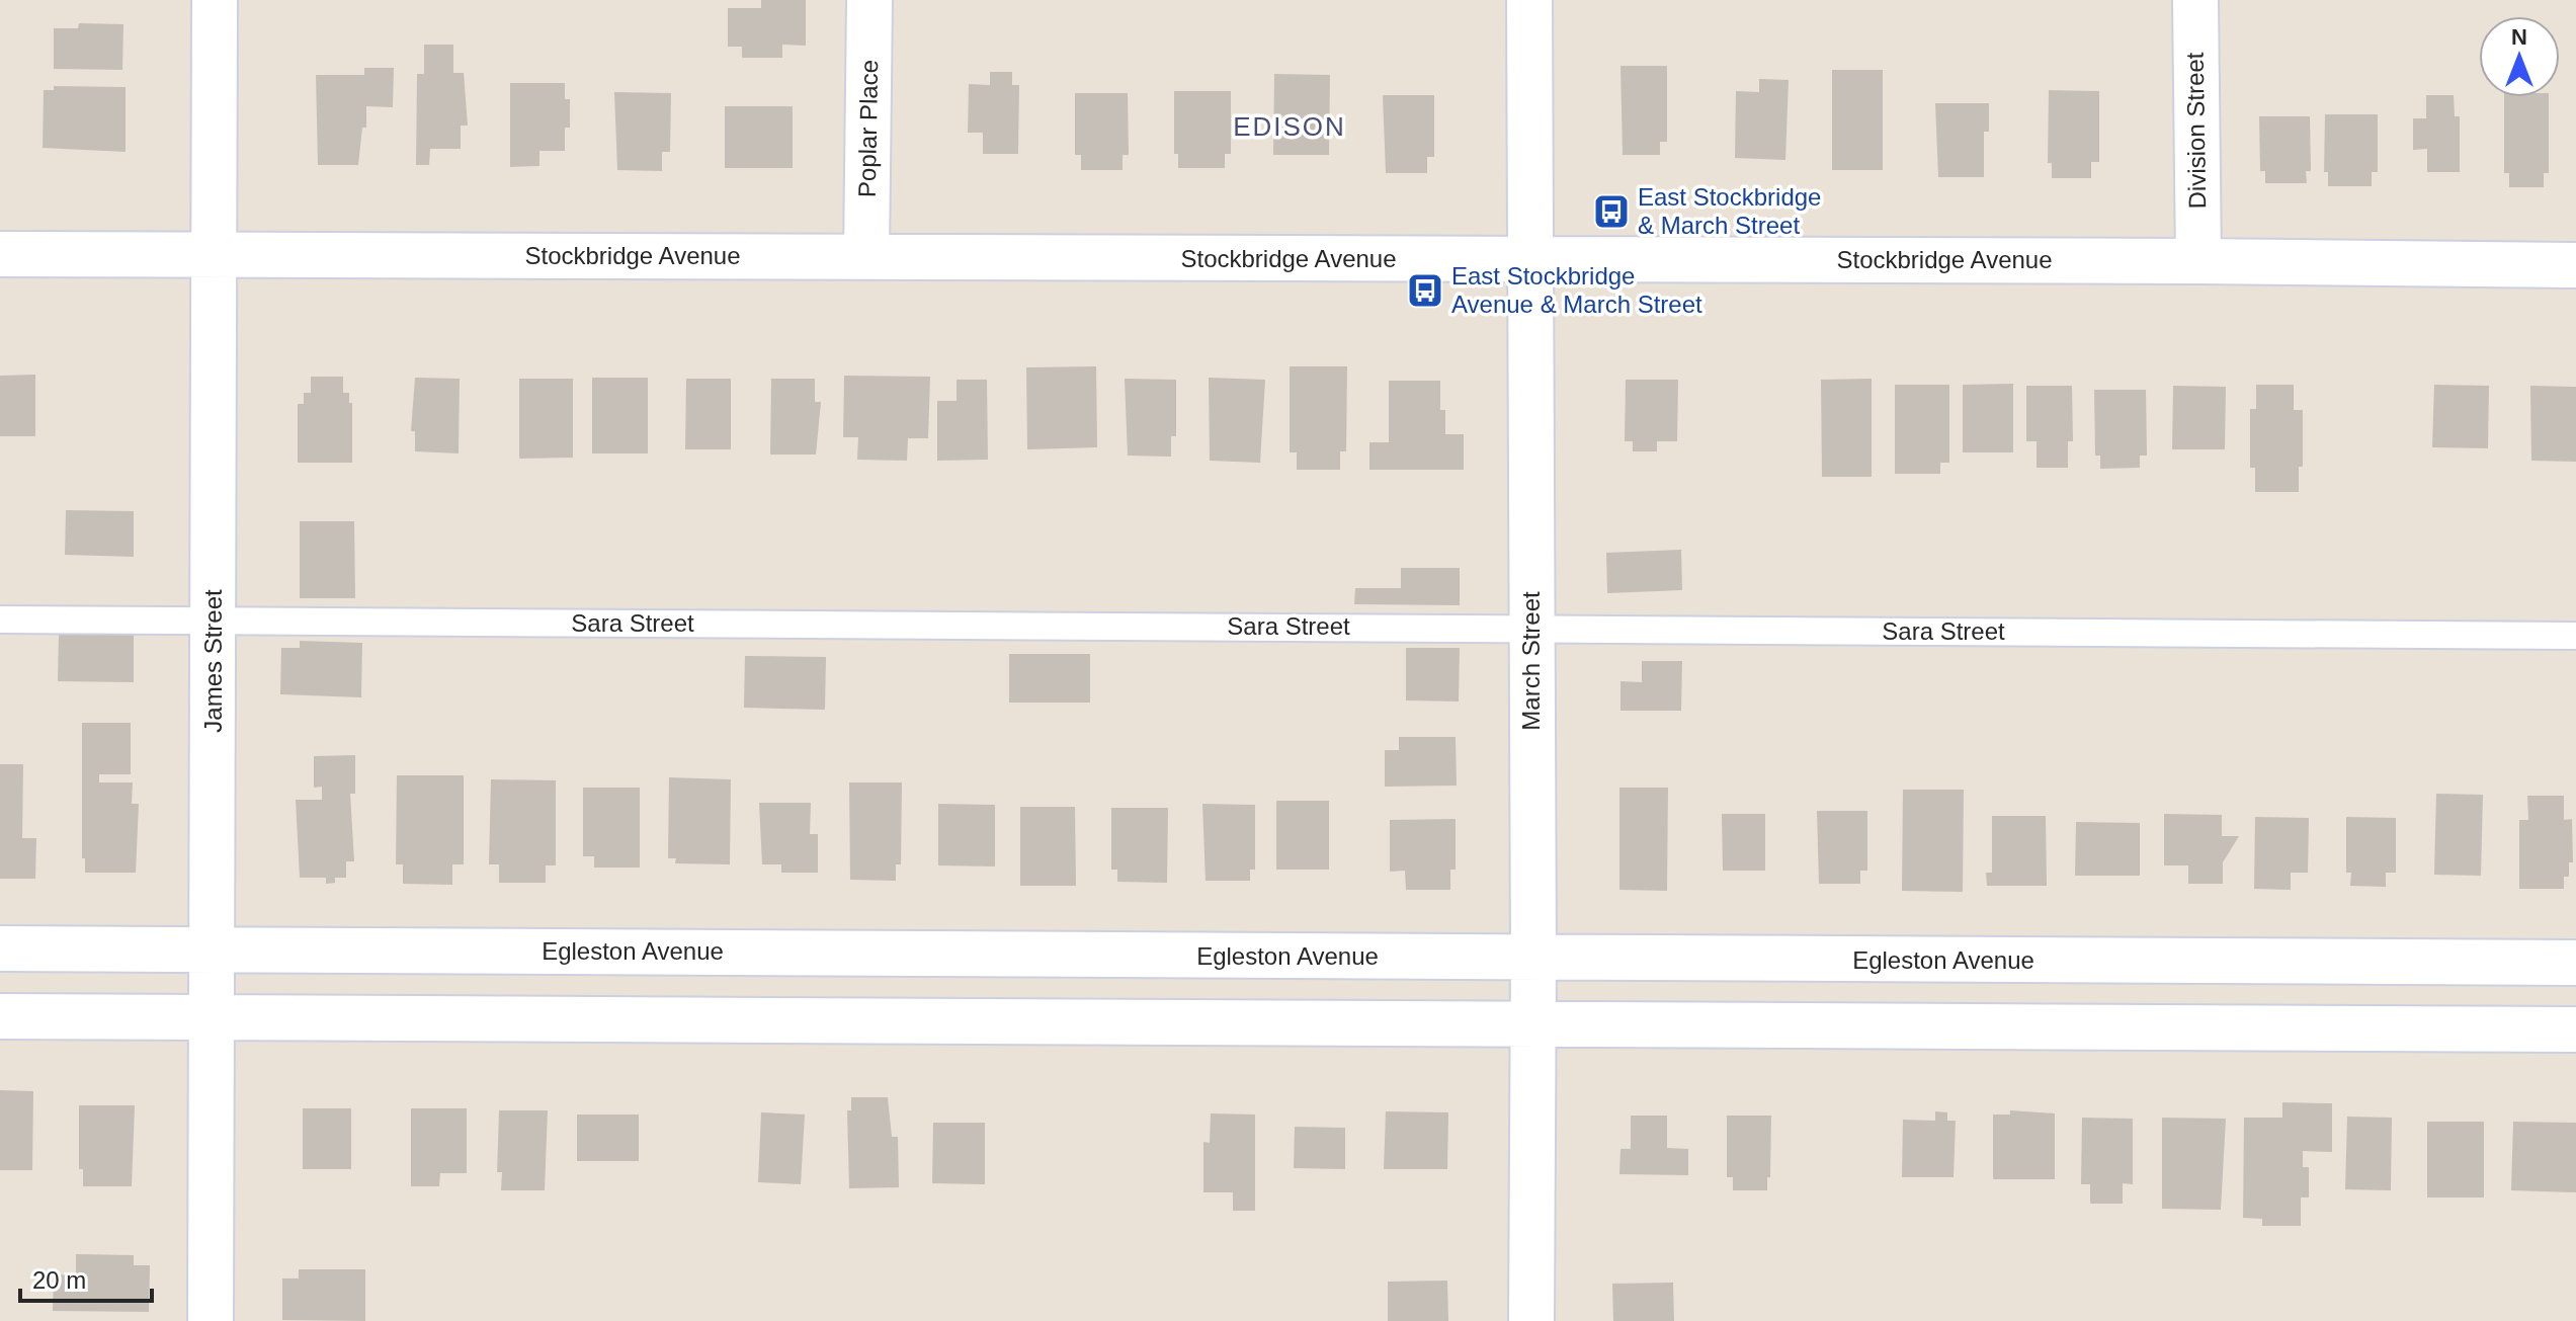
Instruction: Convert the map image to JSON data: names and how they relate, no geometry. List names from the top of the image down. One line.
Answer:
{"streets":{"street":["Poplar Place","Division Street","Stockbridge Avenue","James Street","March Street","Egleston Avenue"],"lane":["Sara Street"]},"crossings":[["Poplar Place","Stockbridge Avenue"],["Division Street","Stockbridge Avenue"],["Stockbridge Avenue","James Street"],["Stockbridge Avenue","March Street"],["Sara Street","James Street"],["Sara Street","March Street"],["James Street","Egleston Avenue"],["March Street","Egleston Avenue"]],"districts":["EDISON"],"places":{"bus stop":["East Stockbridge & March Street","East Stockbridge Avenue & March Street"]},"scale_bar":"20 m","north":"top"}
